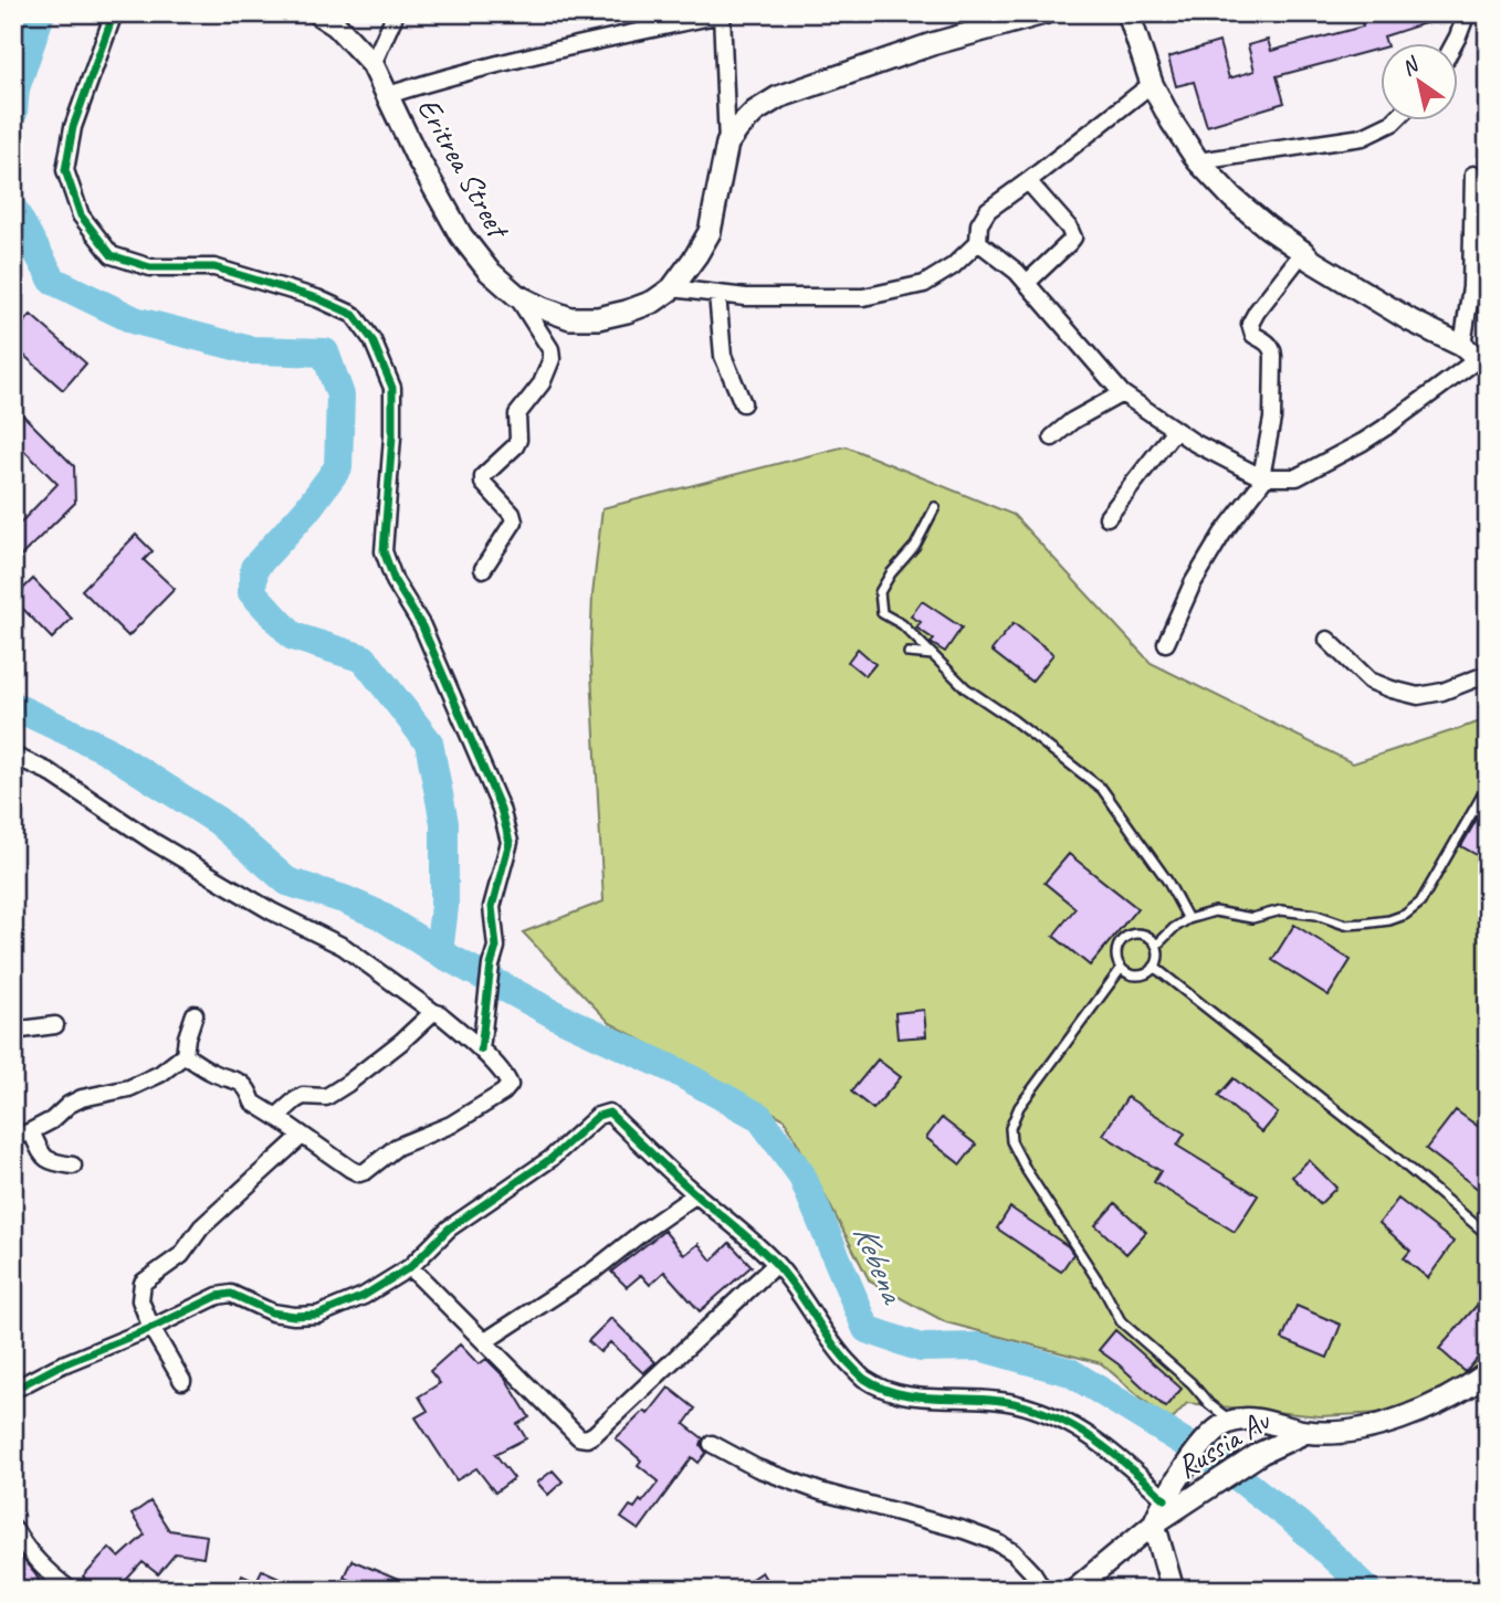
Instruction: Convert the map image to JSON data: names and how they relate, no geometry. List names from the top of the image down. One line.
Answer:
{"streets":{"main road":["Eritrea Street","Russia Av"]},"water":["Kebena"],"north":"top left"}
